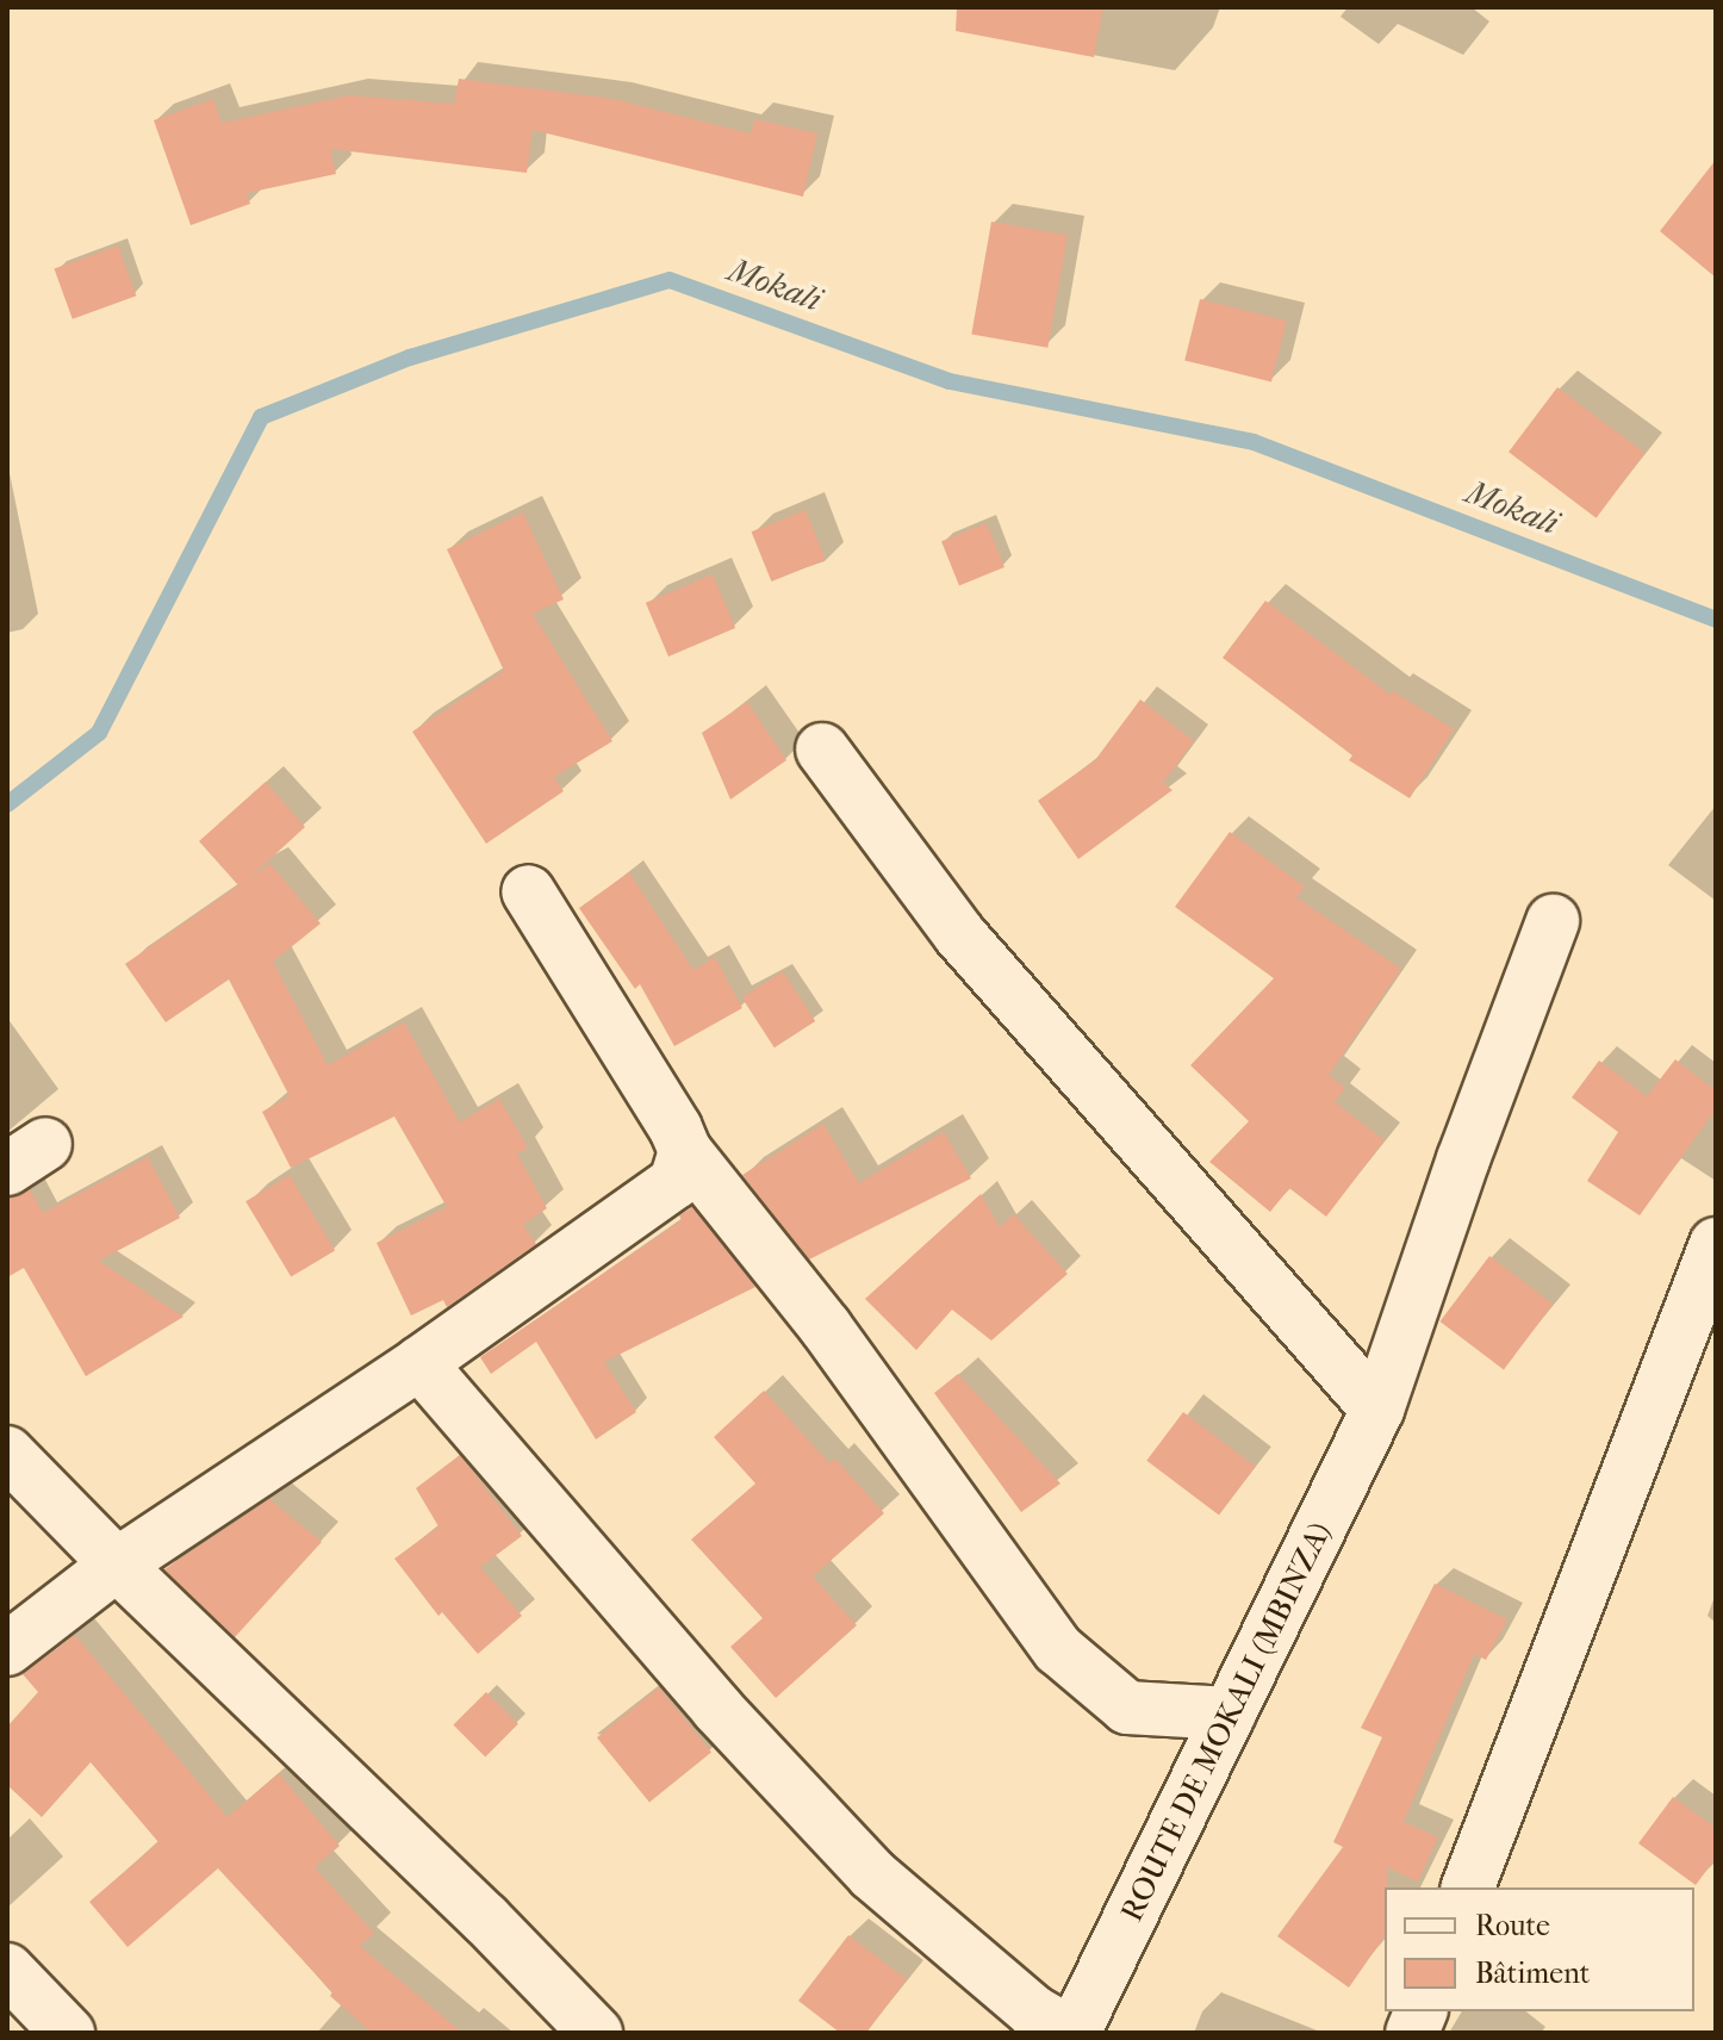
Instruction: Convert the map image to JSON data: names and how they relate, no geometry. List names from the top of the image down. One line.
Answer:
{"streets":{"street":["ROUTE DE MOKALI (MBINZA)"]},"water":["Mokali"],"legend":["Route","Bâtiment"]}
